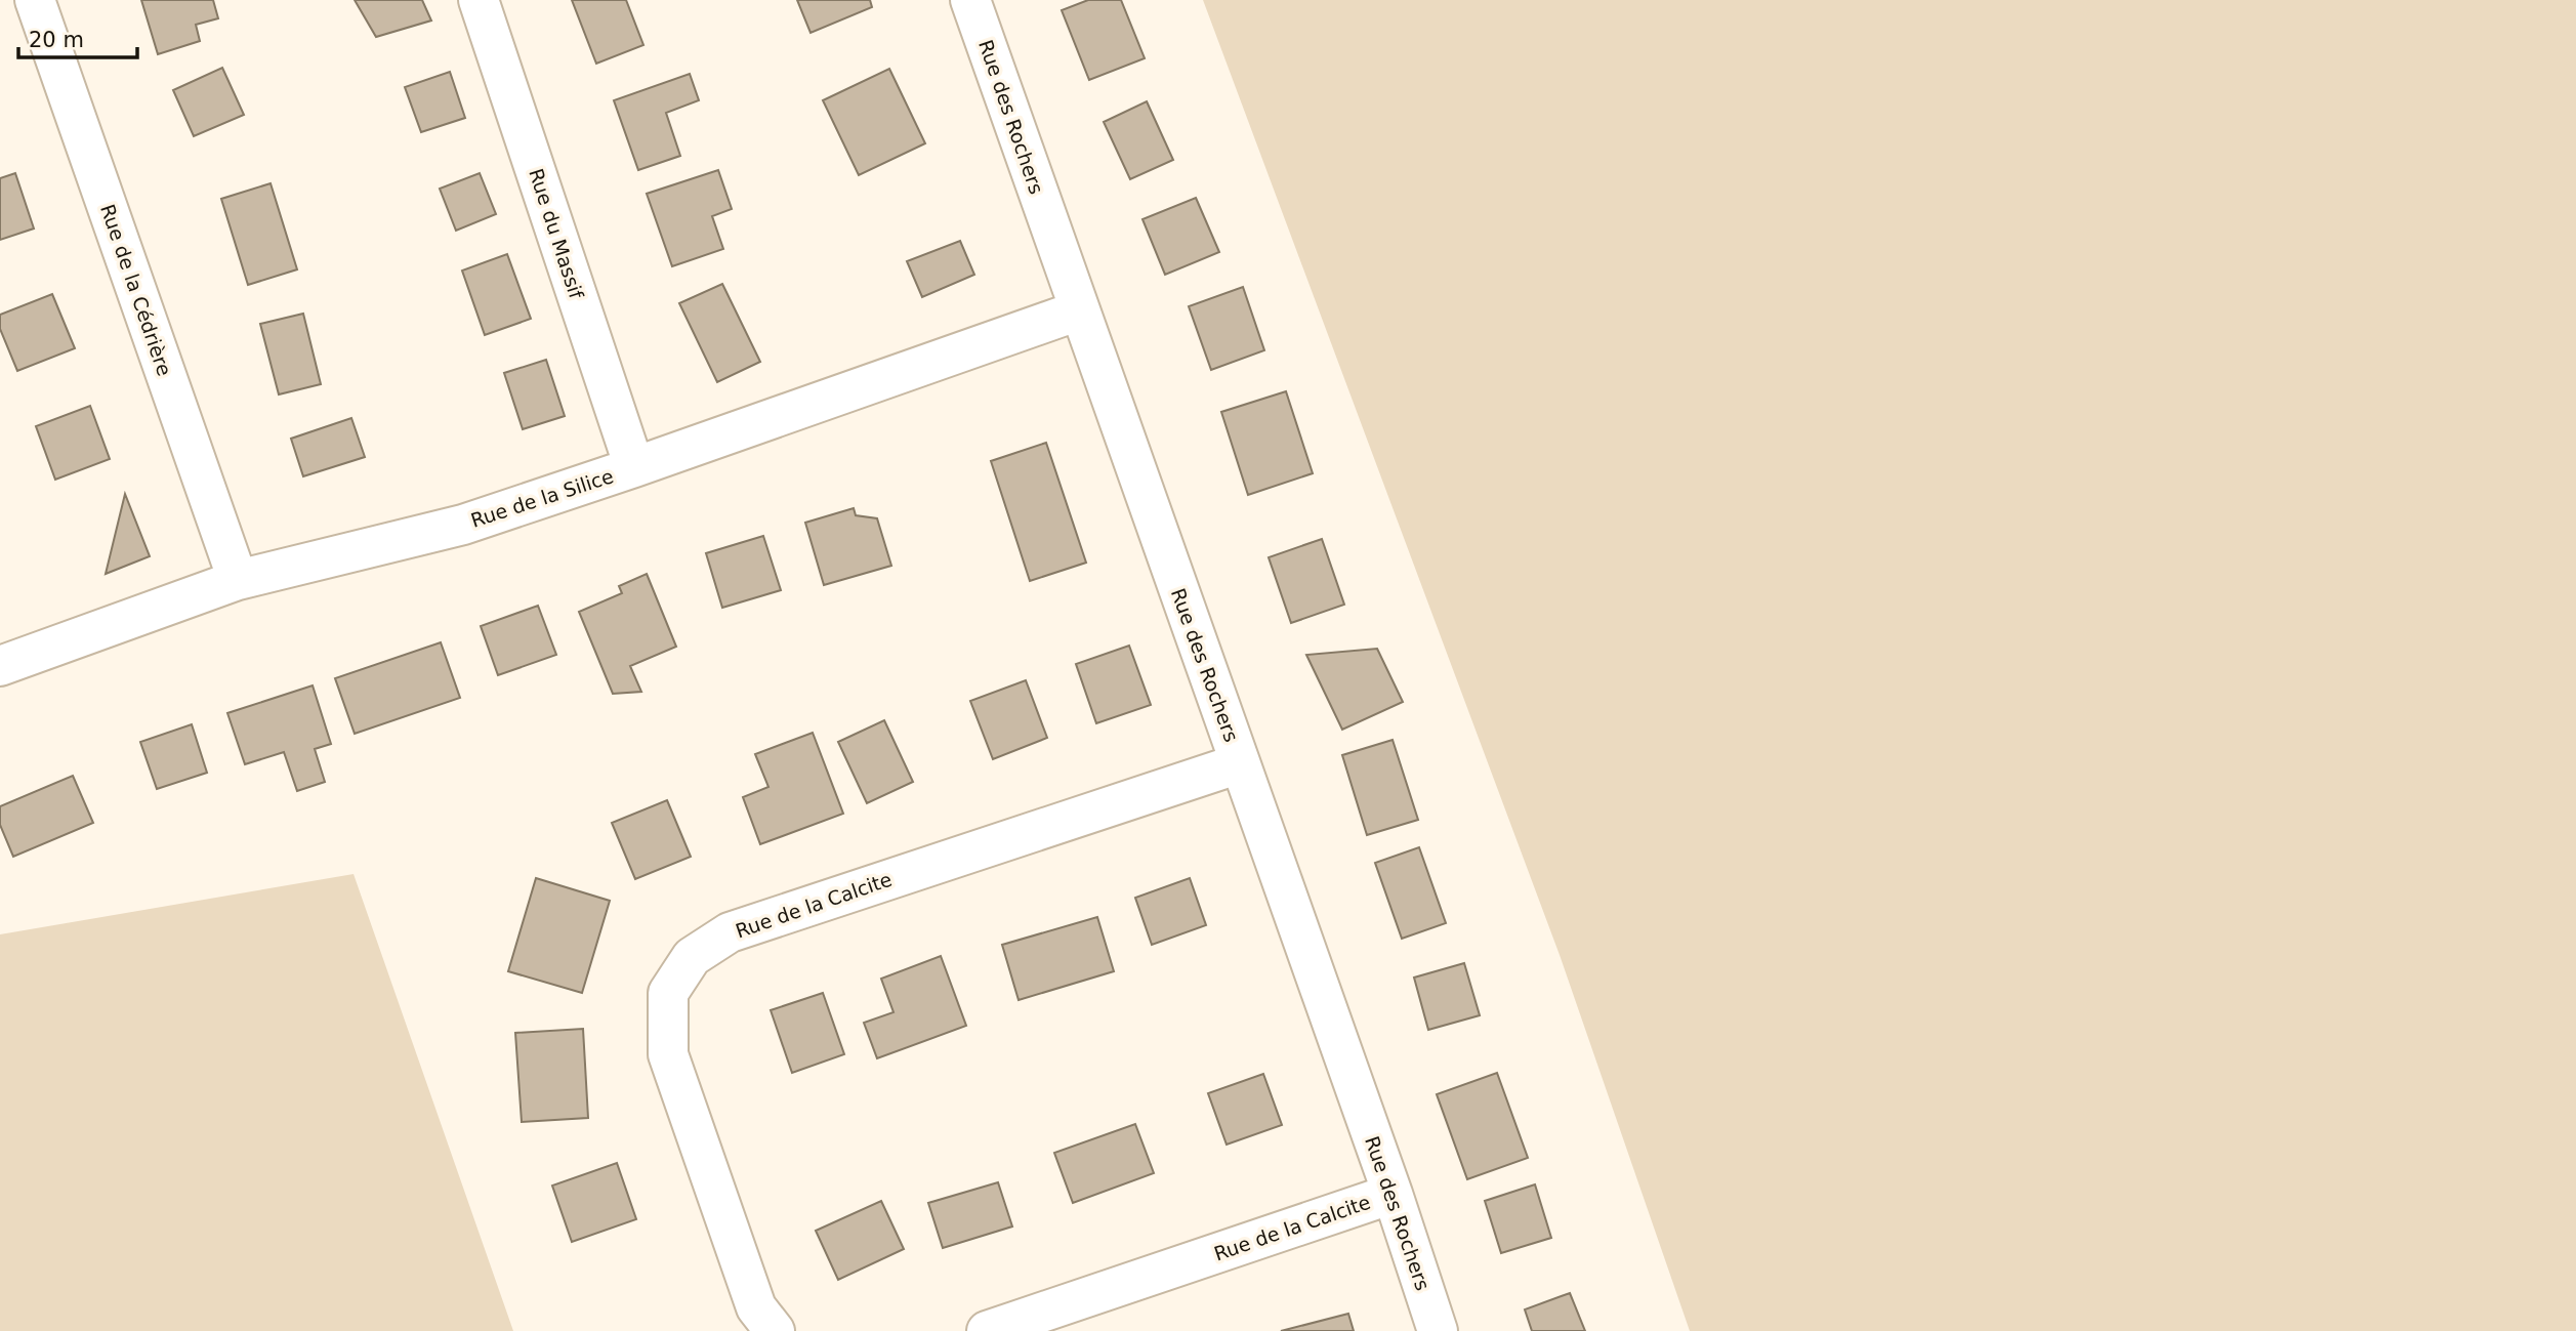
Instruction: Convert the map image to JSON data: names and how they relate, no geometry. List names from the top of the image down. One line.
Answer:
{"streets":{"street":["Rue des Rochers","Rue du Massif","Rue de la Cédrière","Rue de la Silice","Rue de la Calcite"]},"crossings":[["Rue des Rochers","Rue de la Silice"],["Rue des Rochers","Rue de la Calcite"],["Rue du Massif","Rue de la Silice"],["Rue de la Cédrière","Rue de la Silice"]],"scale_bar":"20 m"}
